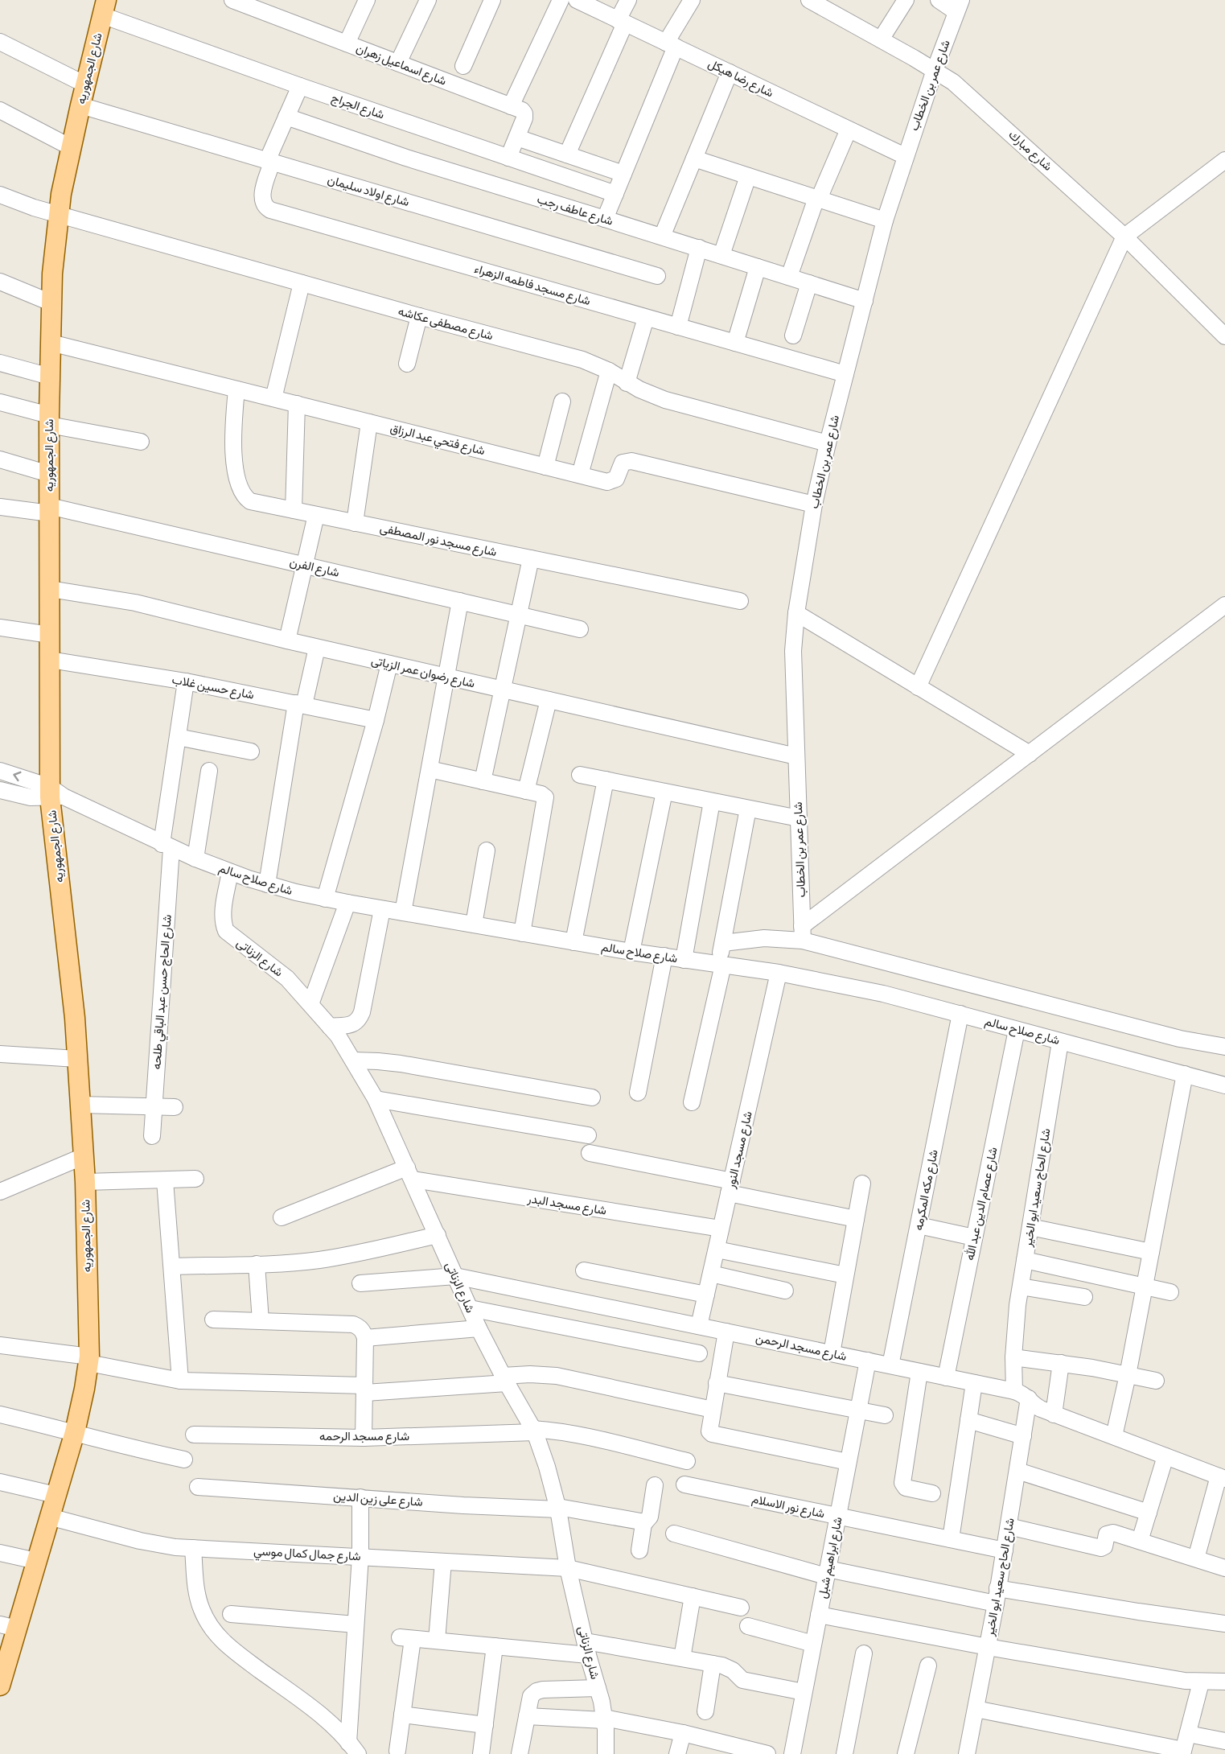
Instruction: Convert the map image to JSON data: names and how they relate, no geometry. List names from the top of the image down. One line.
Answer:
{"streets":{"main road":["شارع الجمهوريه"],"street":["شارع اسماعيل زهران","شارع رضا هيكل","شارع عمر بن الخطاب","شارع الجراج","شارع مبارك","شارع اولاد سليمان","شارع عاطف رجب","شارع مسجد فاطمه الزهراء","شارع مصطفى عكاشه","شارع فتحي عبد الرزاق","شارع مسجد نور المصطفى","شارع الفرن","شارع رضوان عمر الزياتى","شارع حسين غلاب","شارع صلاح سالم","شارع الزناتى","شارع الحاج حسن عبد الباقي طلحه","شارع مسجد النور","شارع الحاج سعيد ابو الخير","شارع مكه المكرمه","شارع عصام الدين عبد الله","شارع مسجد البدر","شارع مسجد الرحمن","شارع مسجد الرحمه","شارع على زين الدين","شارع نور الاسلام","شارع جمال كمال موسي","شارع ابراهيم شبل"]},"crossings":[["شارع اسماعيل زهران","شارع الجراج"],["شارع الجمهوريه","شارع الجراج"],["شارع الجمهوريه","شارع اولاد سليمان"],["شارع الجمهوريه","شارع مصطفى عكاشه"],["شارع الجمهوريه","شارع فتحي عبد الرزاق"],["شارع الجمهوريه","شارع الفرن"],["شارع الجمهوريه","شارع رضوان عمر الزياتى"],["شارع الجمهوريه","شارع حسين غلاب"],["شارع الجمهوريه","شارع صلاح سالم"],["شارع الجمهوريه","شارع جمال كمال موسي"],["شارع رضا هيكل","شارع عمر بن الخطاب"],["شارع عمر بن الخطاب","شارع مبارك"],["شارع عمر بن الخطاب","شارع عاطف رجب"],["شارع عمر بن الخطاب","شارع مسجد فاطمه الزهراء"],["شارع عمر بن الخطاب","شارع مصطفى عكاشه"],["شارع عمر بن الخطاب","شارع فتحي عبد الرزاق"],["شارع عمر بن الخطاب","شارع رضوان عمر الزياتى"],["شارع الجراج","شارع مسجد فاطمه الزهراء"],["شارع اولاد سليمان","شارع مسجد فاطمه الزهراء"],["شارع عاطف رجب","شارع مسجد فاطمه الزهراء"],["شارع فتحي عبد الرزاق","شارع مسجد نور المصطفى"],["شارع حسين غلاب","شارع الحاج حسن عبد الباقي طلحه"],["شارع صلاح سالم","شارع الزناتى"],["شارع صلاح سالم","شارع الحاج حسن عبد الباقي طلحه"],["شارع صلاح سالم","شارع مسجد النور"],["شارع صلاح سالم","شارع الحاج سعيد ابو الخير"],["شارع صلاح سالم","شارع مكه المكرمه"],["شارع صلاح سالم","شارع عصام الدين عبد الله"],["شارع الزناتى","شارع مسجد البدر"],["شارع الزناتى","شارع مسجد الرحمن"],["شارع الزناتى","شارع مسجد الرحمه"],["شارع الزناتى","شارع على زين الدين"],["شارع الزناتى","شارع جمال كمال موسي"],["شارع مسجد النور","شارع مسجد البدر"],["شارع مسجد النور","شارع مسجد الرحمن"],["شارع الحاج سعيد ابو الخير","شارع مسجد الرحمن"],["شارع الحاج سعيد ابو الخير","شارع نور الاسلام"],["شارع مكه المكرمه","شارع مسجد الرحمن"],["شارع عصام الدين عبد الله","شارع مسجد الرحمن"],["شارع مسجد الرحمن","شارع ابراهيم شبل"],["شارع نور الاسلام","شارع ابراهيم شبل"]]}
